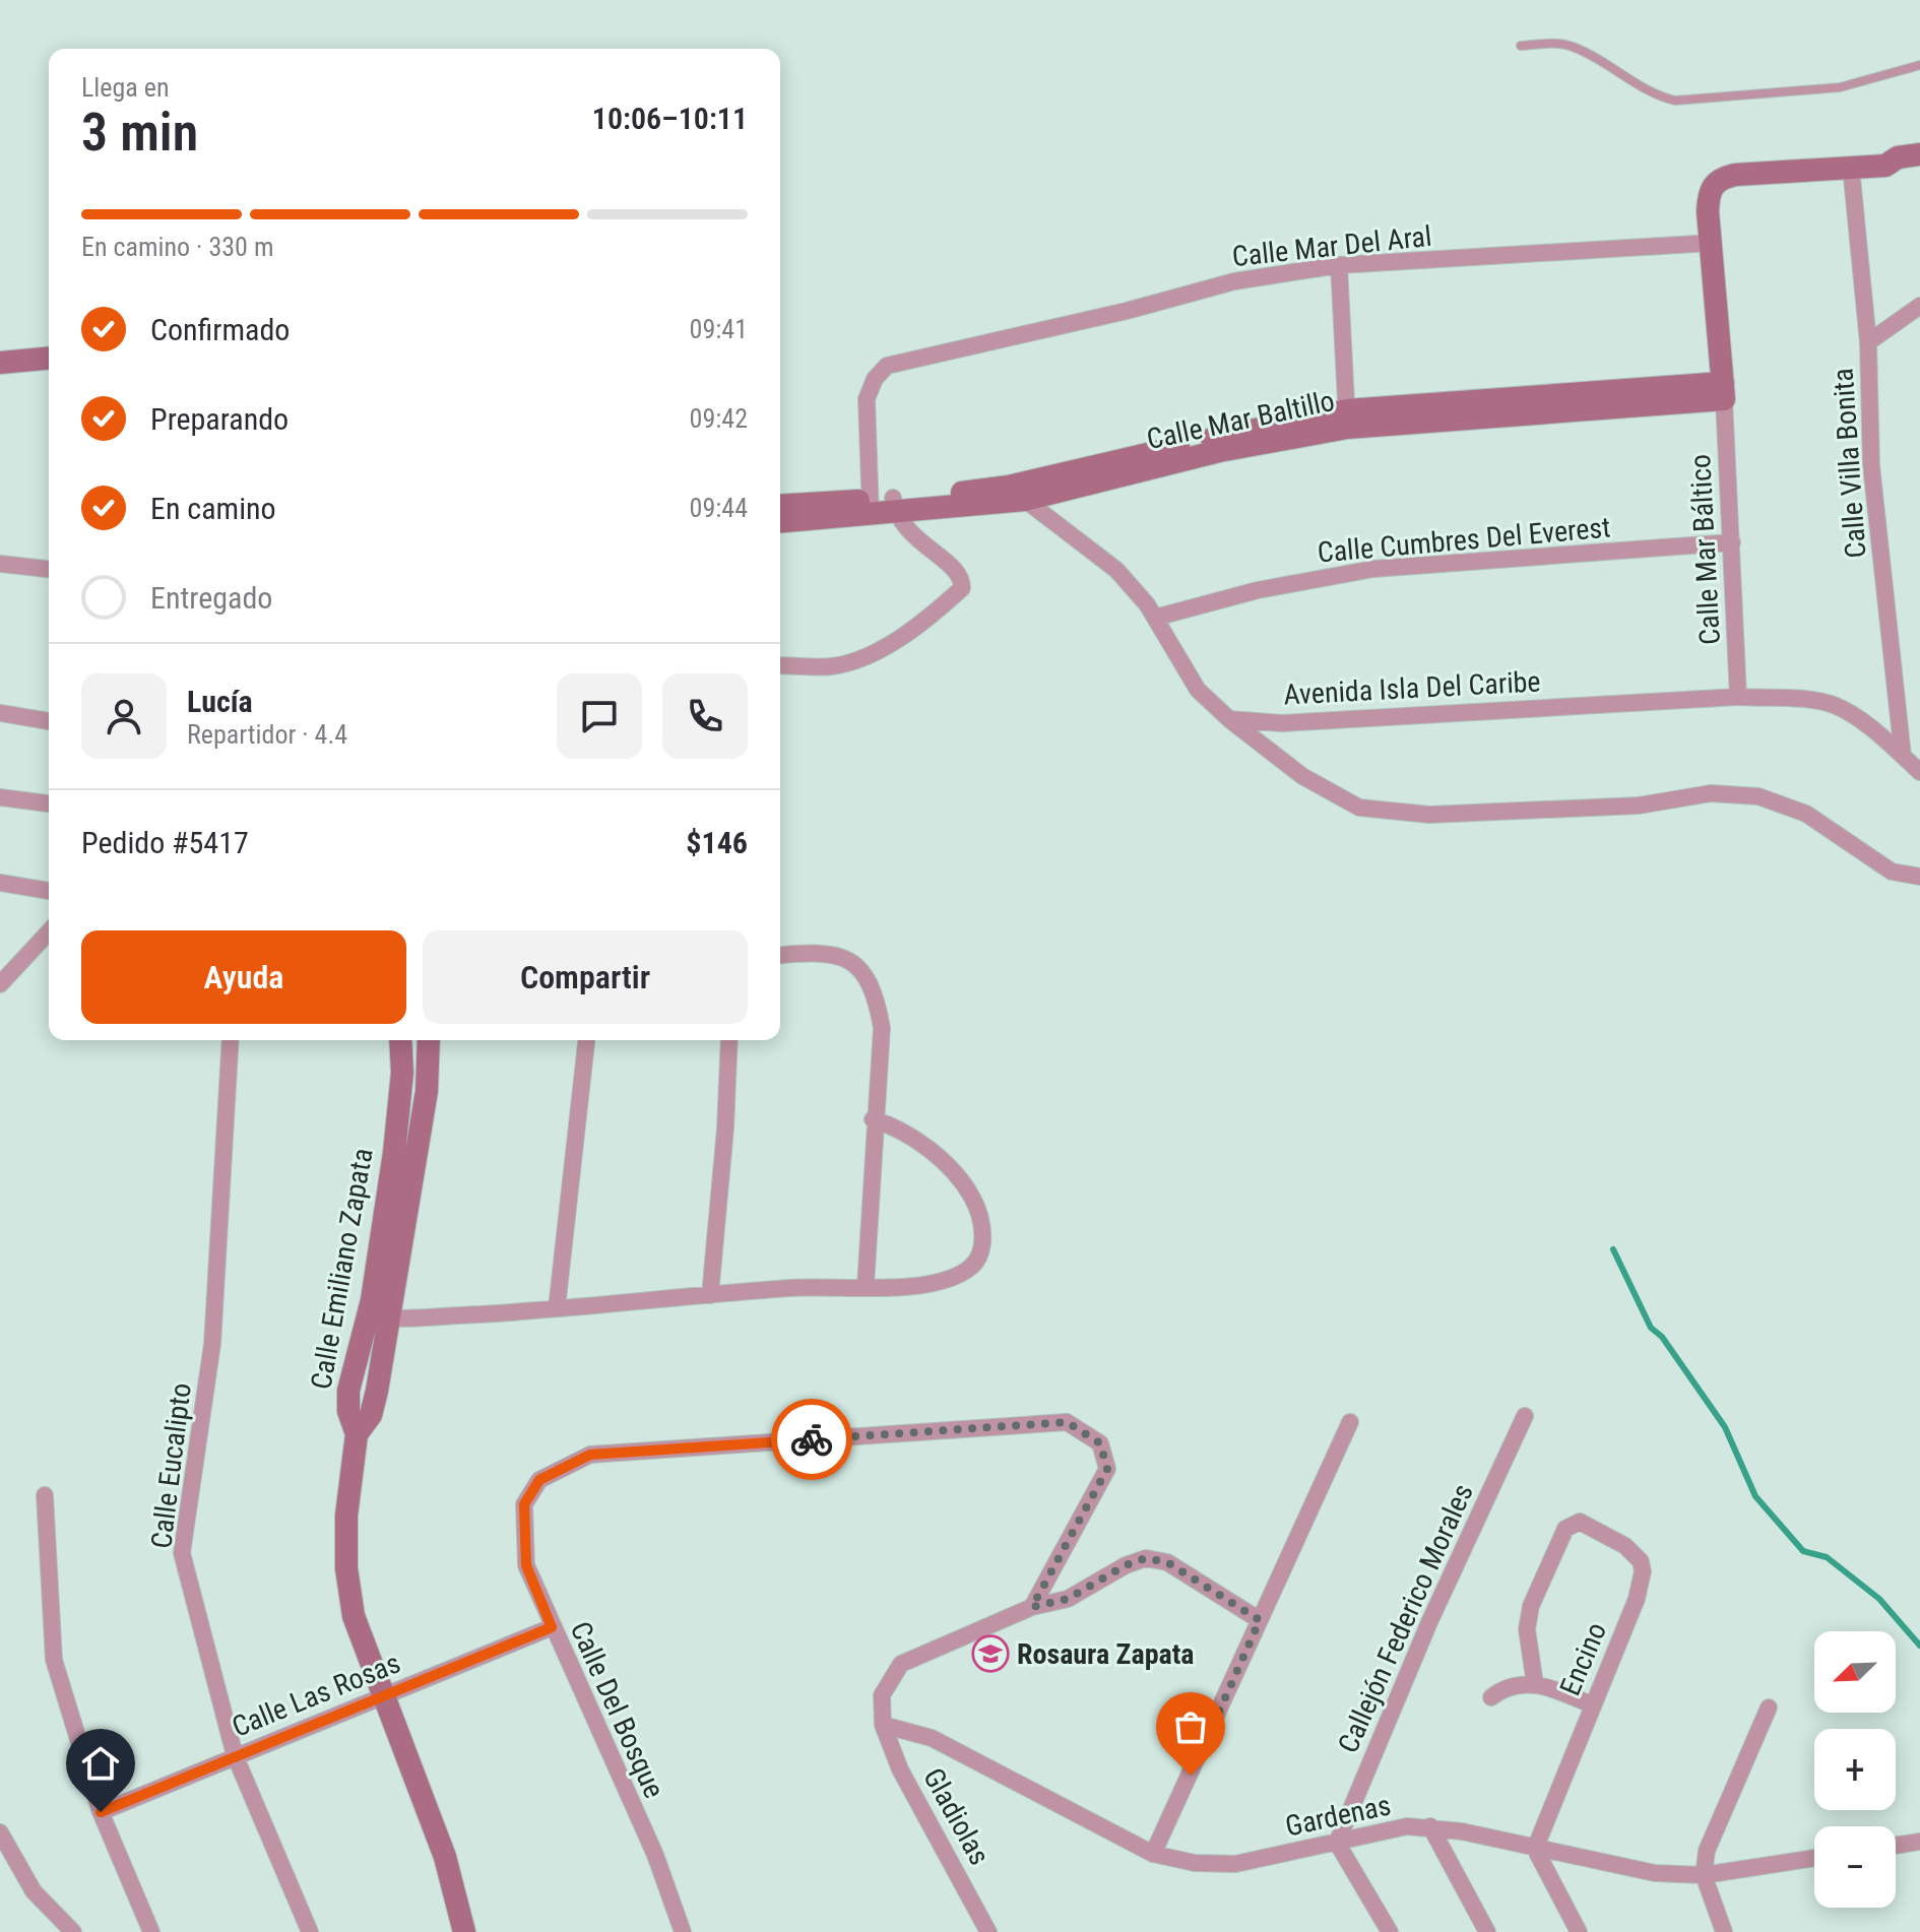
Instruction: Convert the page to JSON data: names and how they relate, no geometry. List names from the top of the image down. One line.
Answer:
{"streets":{"main road":["Calle Mar Baltillo","Calle Emiliano Zapata"],"street":["Calle Mar Del Aral","Calle Villa Bonita","Calle Cumbres Del Everest","Calle Mar Báltico","Avenida Isla Del Caribe","Calle Eucalipto","Callejón Federico Morales","Encino","Calle Las Rosas","Calle Del Bosque","Gardenas","Gladiolas"]},"crossings":[["Calle Mar Del Aral","Calle Mar Baltillo"],["Calle Mar Baltillo","Calle Mar Báltico"],["Calle Villa Bonita","Avenida Isla Del Caribe"],["Calle Cumbres Del Everest","Calle Mar Báltico"],["Calle Mar Báltico","Avenida Isla Del Caribe"],["Calle Emiliano Zapata","Calle Las Rosas"],["Calle Eucalipto","Calle Las Rosas"],["Callejón Federico Morales","Gardenas"],["Encino","Gardenas"],["Calle Las Rosas","Calle Del Bosque"],["Gardenas","Gladiolas"]],"places":{"school or university":["Rosaura Zapata"]},"north":"bottom left","page":{"heading":["3 min","Llega en","10:06–10:11"],"panel":["Lucía","Repartidor · 4.4","Pedido #5417","$146"],"bar":"En camino · 330 m","list":[["Confirmado","09:41"],["Preparando","09:42"],["En camino","09:44"],"Entregado"],"buttons":["Ayuda","Compartir"],"map_buttons":["+","−"]}}
